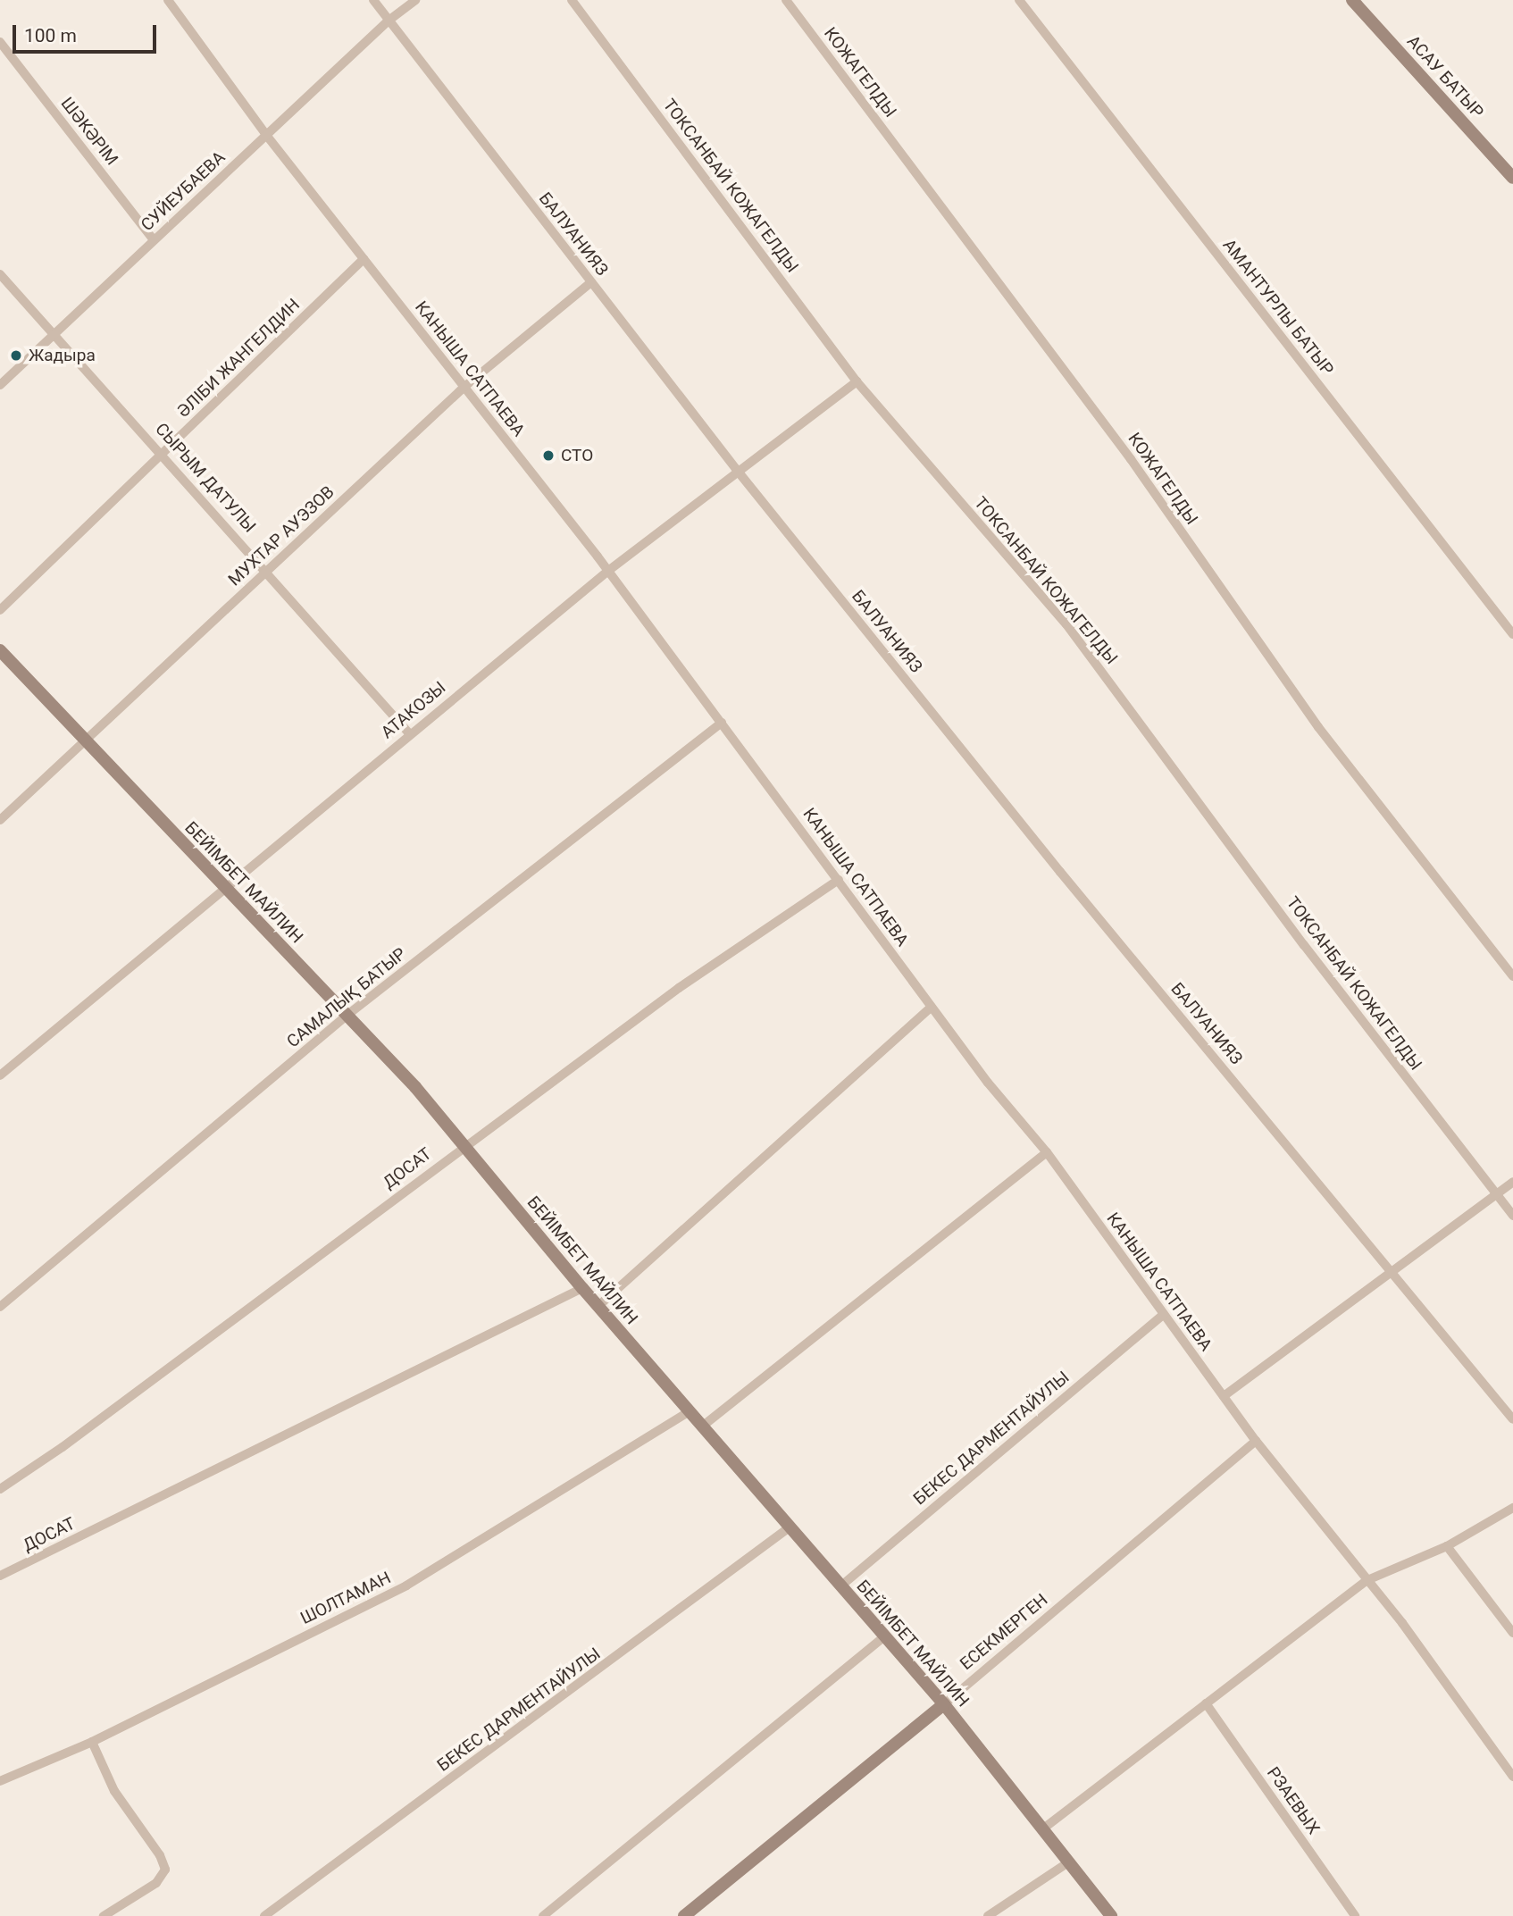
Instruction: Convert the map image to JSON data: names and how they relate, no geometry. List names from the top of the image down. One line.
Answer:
{"streets":{"street":["КОЖАГЕЛДЫ","АСАУ БАТЫР","ШӘКӘРІМ","ТОКСАНБАЙ КОЖАГЕЛДЫ","СУЙЕУБАЕВА","БАЛУАНИЯЗ","АМАНТУРЛЫ БАТЫР","ӘЛІБИ ЖАНГЕЛДИН","КАНЫША САТПАЕВА","СЫРЫМ ДАТУЛЫ","МУХТАР АУЭЗОВ","АТАКОЗЫ","БЕЙІМБЕТ МАЙЛИН","САМАЛЫҚ БАТЫР","ДОСАТ","БЕКЕС ДАРМЕНТАЙУЛЫ","ШОЛТАМАН","EСЕКМЕРГЕН","РЗАЕВЫХ"]},"crossings":[["ШӘКӘРІМ","СУЙЕУБАЕВА"],["ТОКСАНБАЙ КОЖАГЕЛДЫ","АТАКОЗЫ"],["СУЙЕУБАЕВА","БАЛУАНИЯЗ"],["СУЙЕУБАЕВА","КАНЫША САТПАЕВА"],["СУЙЕУБАЕВА","СЫРЫМ ДАТУЛЫ"],["БАЛУАНИЯЗ","МУХТАР АУЭЗОВ"],["БАЛУАНИЯЗ","АТАКОЗЫ"],["ӘЛІБИ ЖАНГЕЛДИН","КАНЫША САТПАЕВА"],["ӘЛІБИ ЖАНГЕЛДИН","СЫРЫМ ДАТУЛЫ"],["КАНЫША САТПАЕВА","МУХТАР АУЭЗОВ"],["КАНЫША САТПАЕВА","АТАКОЗЫ"],["КАНЫША САТПАЕВА","САМАЛЫҚ БАТЫР"],["КАНЫША САТПАЕВА","ДОСАТ"],["КАНЫША САТПАЕВА","БЕКЕС ДАРМЕНТАЙУЛЫ"],["КАНЫША САТПАЕВА","EСЕКМЕРГЕН"],["СЫРЫМ ДАТУЛЫ","МУХТАР АУЭЗОВ"],["СЫРЫМ ДАТУЛЫ","АТАКОЗЫ"],["МУХТАР АУЭЗОВ","БЕЙІМБЕТ МАЙЛИН"],["АТАКОЗЫ","БЕЙІМБЕТ МАЙЛИН"],["БЕЙІМБЕТ МАЙЛИН","САМАЛЫҚ БАТЫР"],["БЕЙІМБЕТ МАЙЛИН","ДОСАТ"],["БЕЙІМБЕТ МАЙЛИН","БЕКЕС ДАРМЕНТАЙУЛЫ"],["БЕЙІМБЕТ МАЙЛИН","ШОЛТАМАН"],["БЕЙІМБЕТ МАЙЛИН","EСЕКМЕРГЕН"]],"places":["Жадыра","CTO"],"scale_bar":"100 m"}
